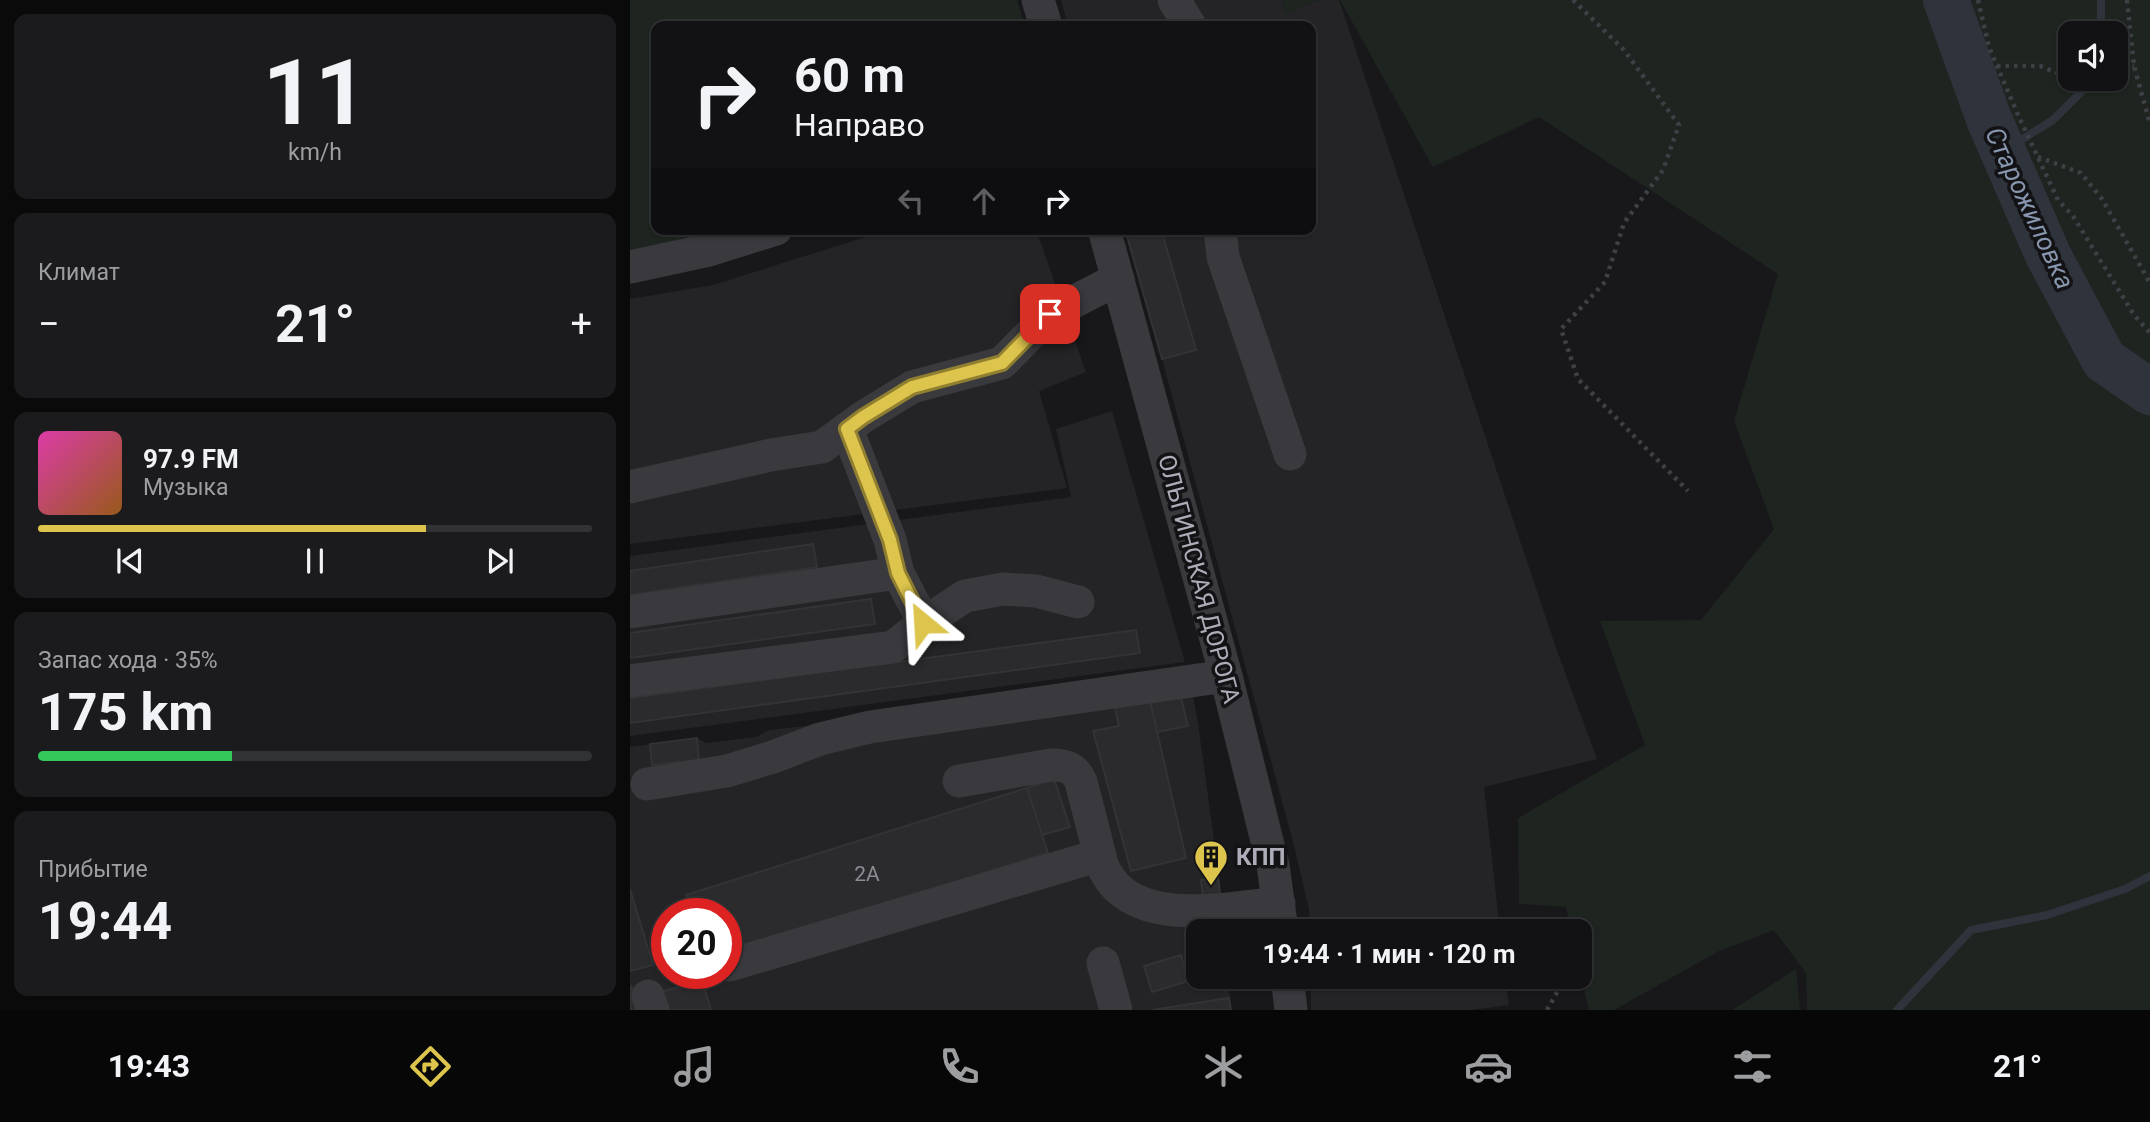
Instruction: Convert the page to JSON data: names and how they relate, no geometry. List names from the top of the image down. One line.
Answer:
{"streets":{"street":["ОЛЬГИНСКАЯ ДОРОГА"]},"water":["Старожиловка"],"places":{"building":["КПП"]},"house_numbers":["2А"],"page":{"tile":[["11","km/h"],"Климат",["Запас хода · 35%","175 km"],["Прибытие","19:44"]],"turn":["60 m","Направо"],"heat":["−","21°","+"],"song":["97.9 FM","Музыка"],"limit":"20","trip":"19:44 · 1 мин · 120 m","tabs":["19:43","21°"]}}
